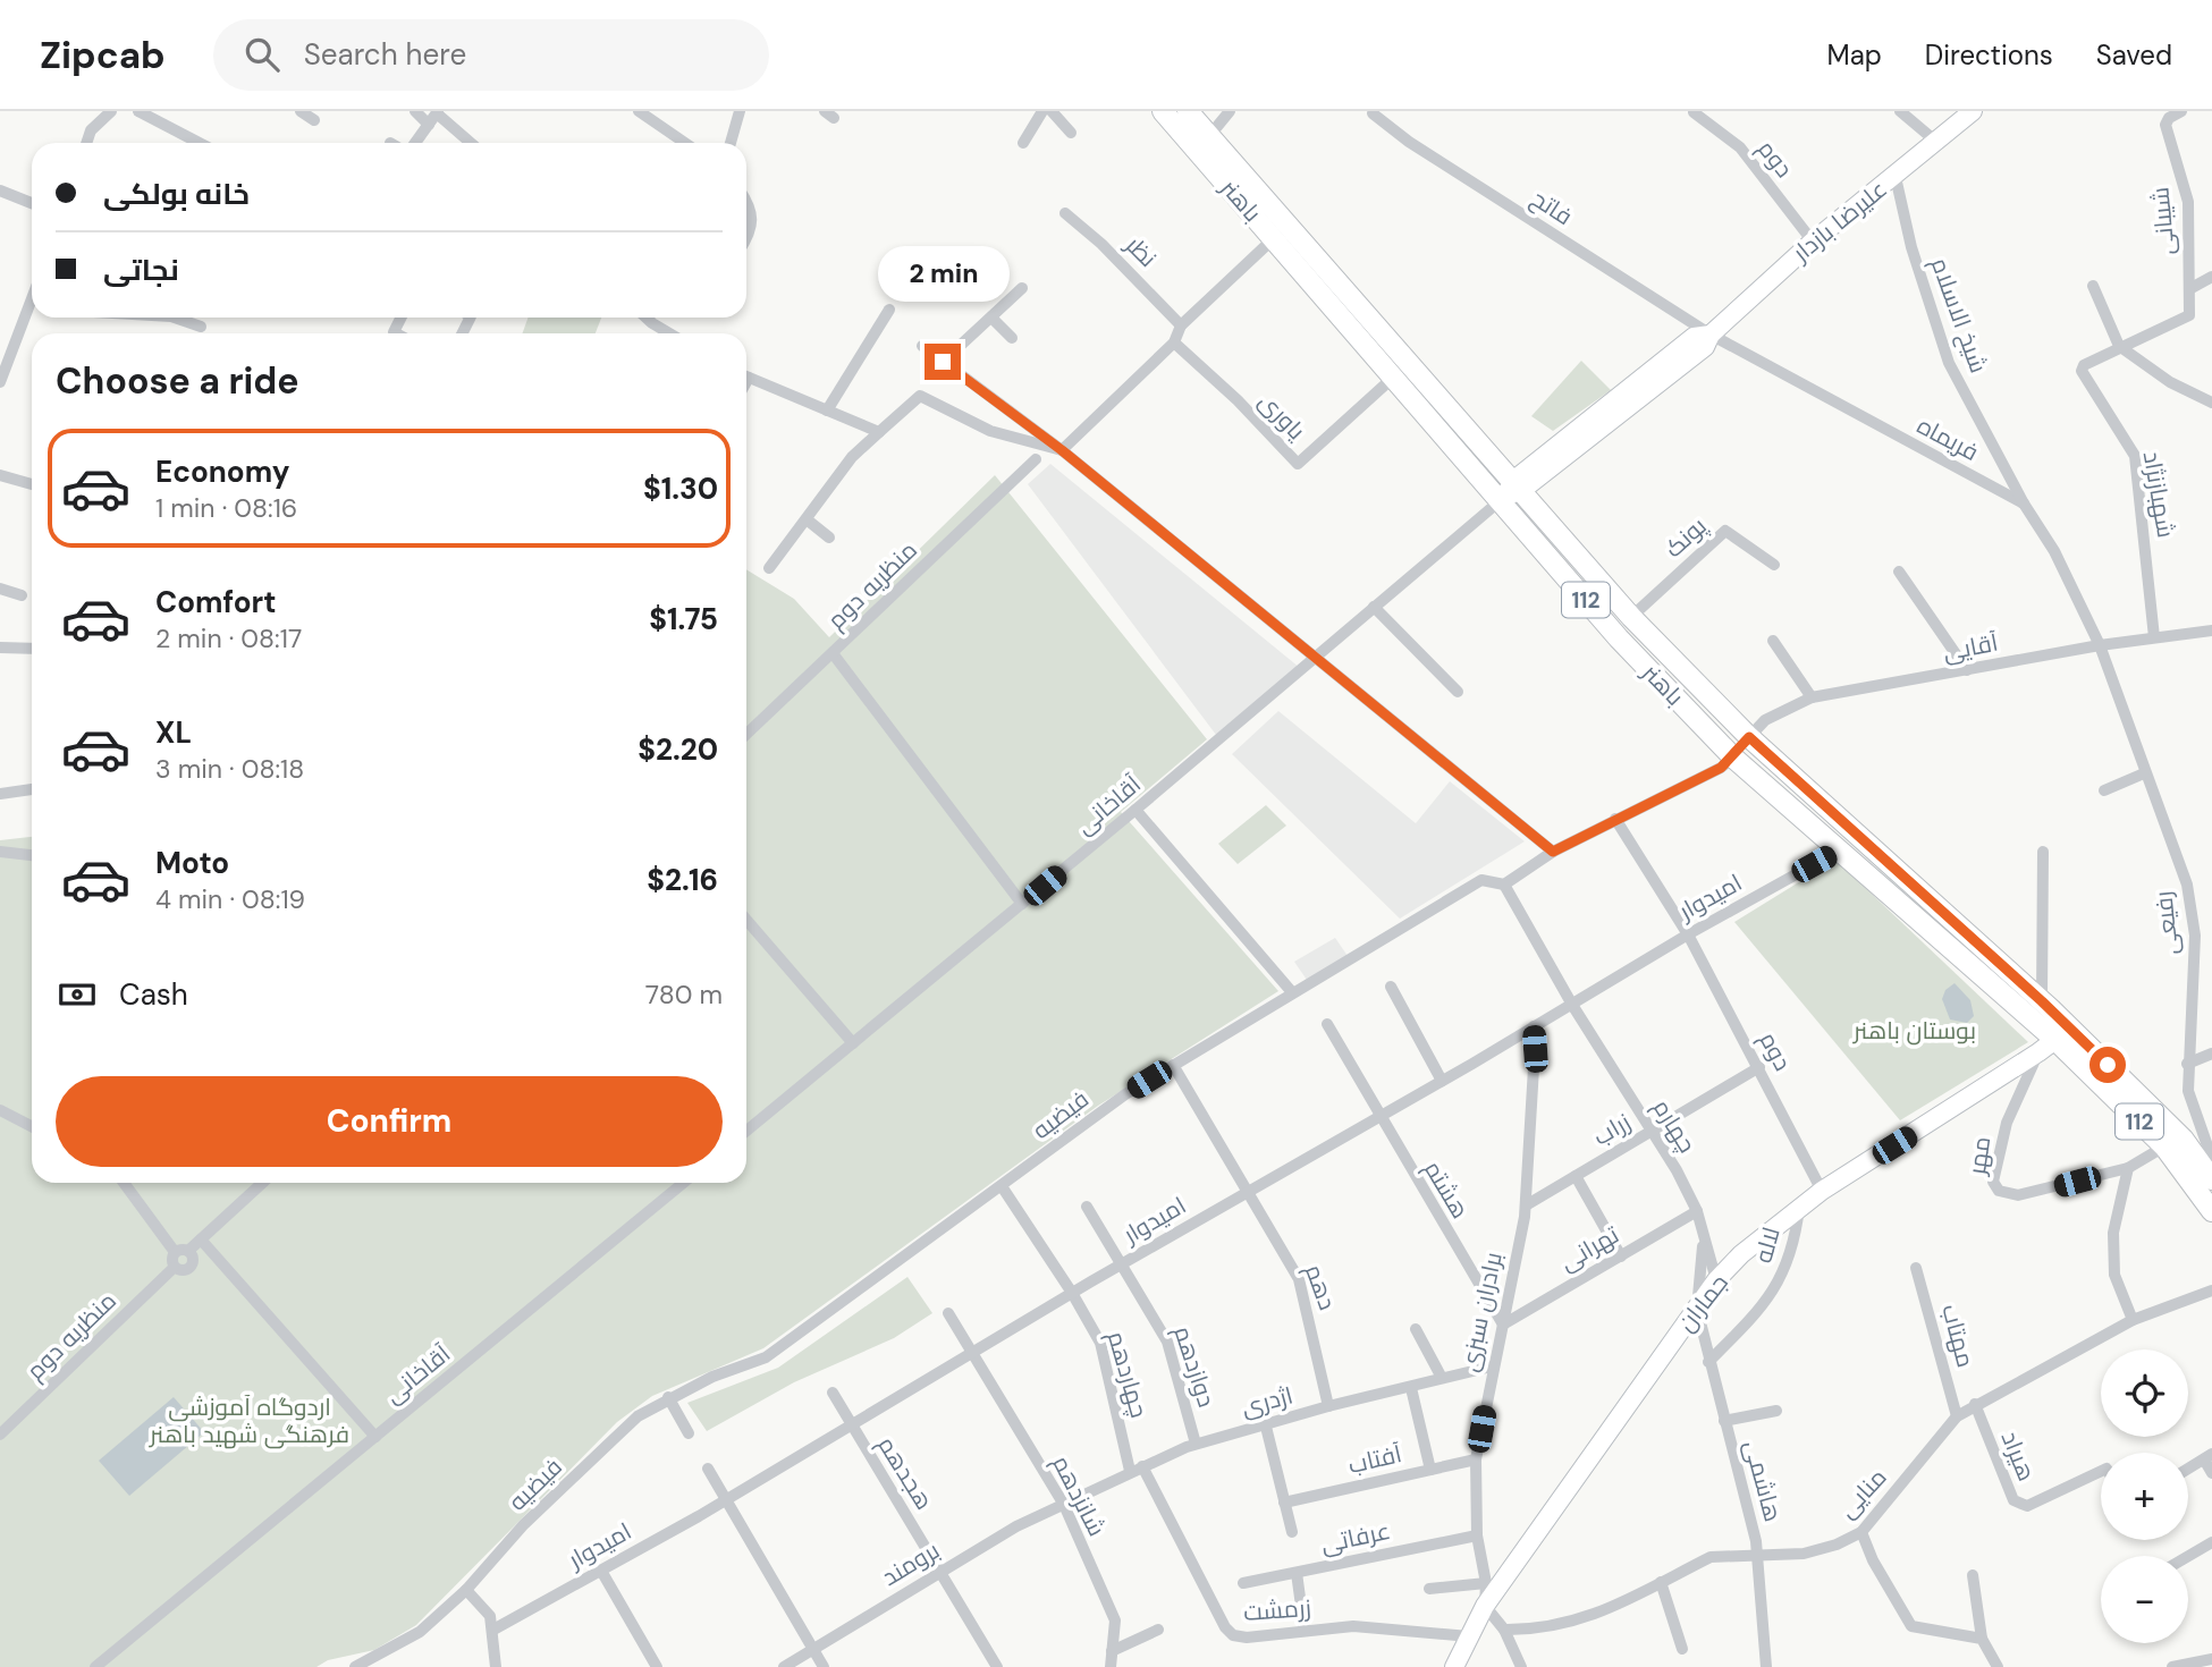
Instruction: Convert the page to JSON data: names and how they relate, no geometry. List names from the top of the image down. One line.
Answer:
{"streets":{"main road":["باهنر","علیرضا بازدار","112","جماران"],"street":["دوم","فاتح","شیبانی","نظر","شیخ الاسلام","یاوری","فریماه","شهبازنژاد","پونک","منظریه دوم","آقایی","آقاخانی","امیدوار","رفیعی","فیضیه","چهارم","زراب","مهر","هشتم","لاله","تهرانی","دهم","برادران سبزی","مهتاب","دوازدهم","چهاردهم","اژدری","هیراد","آفتاب","هجدهم","هاشمی","منایی","شانزدهم","عرفاتی","برومند","زرمشت"]},"crossings":[["دوم","علیرضا بازدار"],["دوم","امیدوار"],["دوم","فیضیه"],["دوم","زراب"],["دوم","جماران"],["باهنر","علیرضا بازدار"],["باهنر","یاوری"],["باهنر","پونک"],["باهنر","آقایی"],["باهنر","آقاخانی"],["باهنر","امیدوار"],["باهنر","فیضیه"],["باهنر","مهر"],["باهنر","جماران"],["فاتح","علیرضا بازدار"],["فاتح","فریماه"],["علیرضا بازدار","شیخ الاسلام"],["علیرضا بازدار","فریماه"],["علیرضا بازدار","آقاخانی"],["شیخ الاسلام","فریماه"],["فریماه","آقایی"],["فریماه","رفیعی"],["شهبازنژاد","آقایی"],["آقایی","رفیعی"],["امیدوار","چهارم"],["امیدوار","هشتم"],["امیدوار","دهم"],["امیدوار","برادران سبزی"],["امیدوار","دوازدهم"],["امیدوار","چهاردهم"],["امیدوار","هجدهم"],["امیدوار","شانزدهم"],["فیضیه","چهارم"],["فیضیه","دهم"],["فیضیه","چهاردهم"],["چهارم","زراب"],["چهارم","تهرانی"],["چهارم","جماران"],["چهارم","هاشمی"],["زراب","برادران سبزی"],["مهر","جماران"],["هشتم","تهرانی"],["هشتم","برادران سبزی"],["لاله","جماران"],["لاله","هاشمی"],["تهرانی","برادران سبزی"],["دهم","اژدری"],["جماران","برادران سبزی"],["جماران","هاشمی"],["جماران","زرمشت"],["برادران سبزی","اژدری"],["برادران سبزی","آفتاب"],["برادران سبزی","عرفاتی"],["مهتاب","منایی"],["دوازدهم","اژدری"],["چهاردهم","اژدری"],["چهاردهم","زرمشت"],["اژدری","شانزدهم"],["اژدری","برومند"],["اژدری","زرمشت"],["هیراد","منایی"],["هجدهم","برومند"],["هاشمی","منایی"],["شانزدهم","برومند"]],"parks":["بوستان باهنر","اردوگاه آموزشی فرهنگی شهید باهنر"],"page":{"header":"Zipcab","search":"Search here","nav":["Map","Directions","Saved"],"banner":["خانه بولکی","نجاتی"],"bubble":"2 min","heading":"Choose a ride","list":[{"name":"Economy","note":"1 min · 08:16","value":"$1.30"},{"name":"Comfort","note":"2 min · 08:17","value":"$1.75"},{"name":"XL","note":"3 min · 08:18","value":"$2.20"},{"name":"Moto","note":"4 min · 08:19","value":"$2.16"}],"pay":["Cash","780 m"],"buttons":"Confirm","map_buttons":["+","−"]}}
